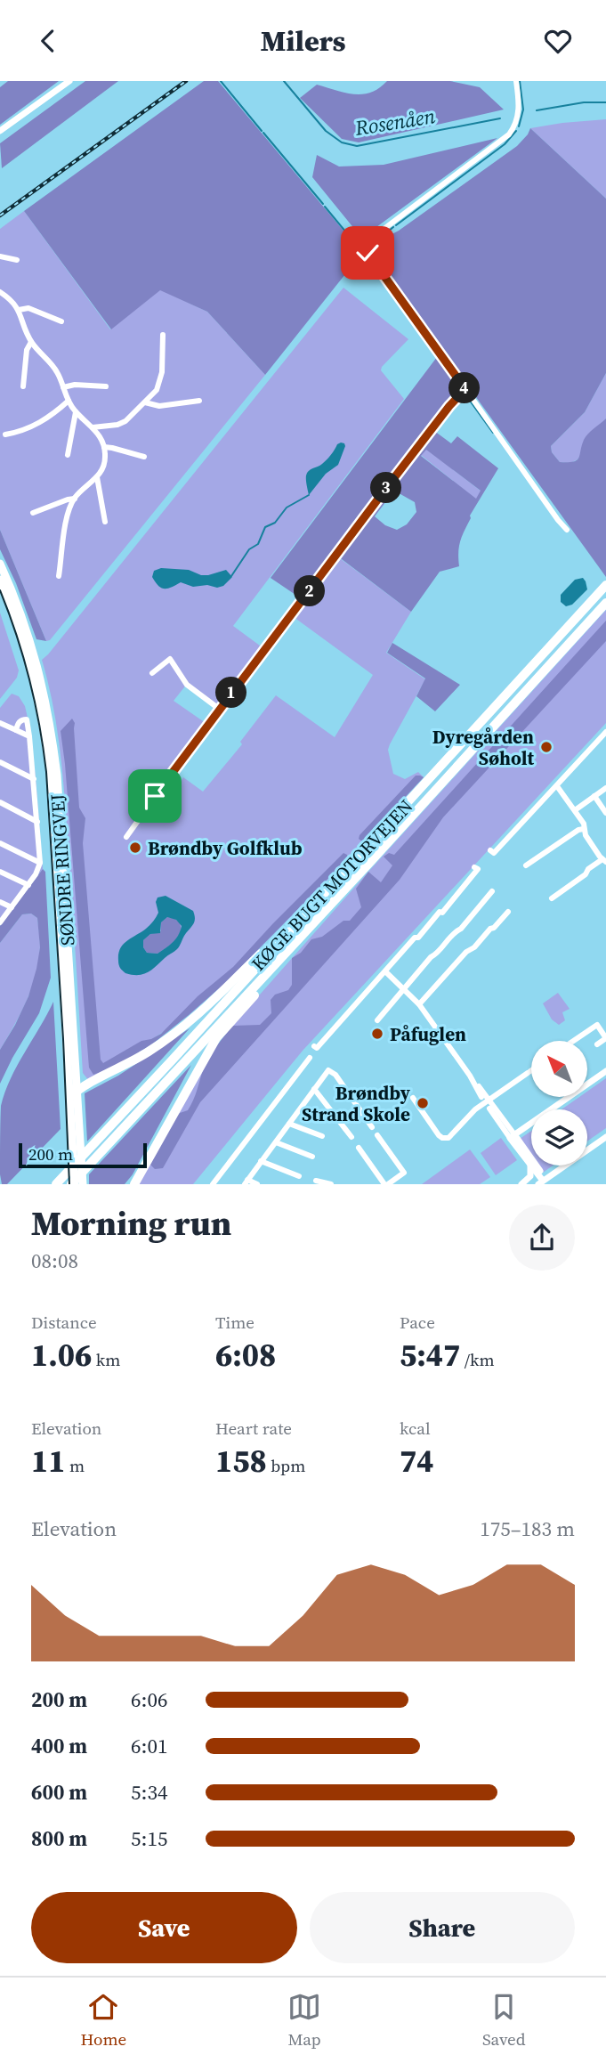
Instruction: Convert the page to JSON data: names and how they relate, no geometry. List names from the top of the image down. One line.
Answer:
{"streets":{"highway":["KØGE BUGT MOTORVEJEN"],"main road":["SØNDRE RINGVEJ"]},"crossings":[["SØNDRE RINGVEJ","KØGE BUGT MOTORVEJEN"]],"water":["Rosenåen"],"places":["Dyregården Søholt","Brøndby Golfklub","Påfuglen","Brøndby Strand Skole"],"scale_bar":"200 m","north":"top left","page":{"header":"Milers","pins":["4","3","2","1"],"scale":"200 m","heading":["Morning run","08:08"],"stats":[["Distance","1.06 km"],["Time","6:08"],["Pace","5:47 /km"],["Elevation","11 m"],["Heart rate","158 bpm"],["kcal","74"]],"chart":["Elevation","175–183 m"],"list":[{"name":"200 m","note":"6:06"},{"name":"400 m","note":"6:01"},{"name":"600 m","note":"5:34"},{"name":"800 m","note":"5:15"}],"buttons":["Save","Share"],"tabs":["Home","Map","Saved"]}}
